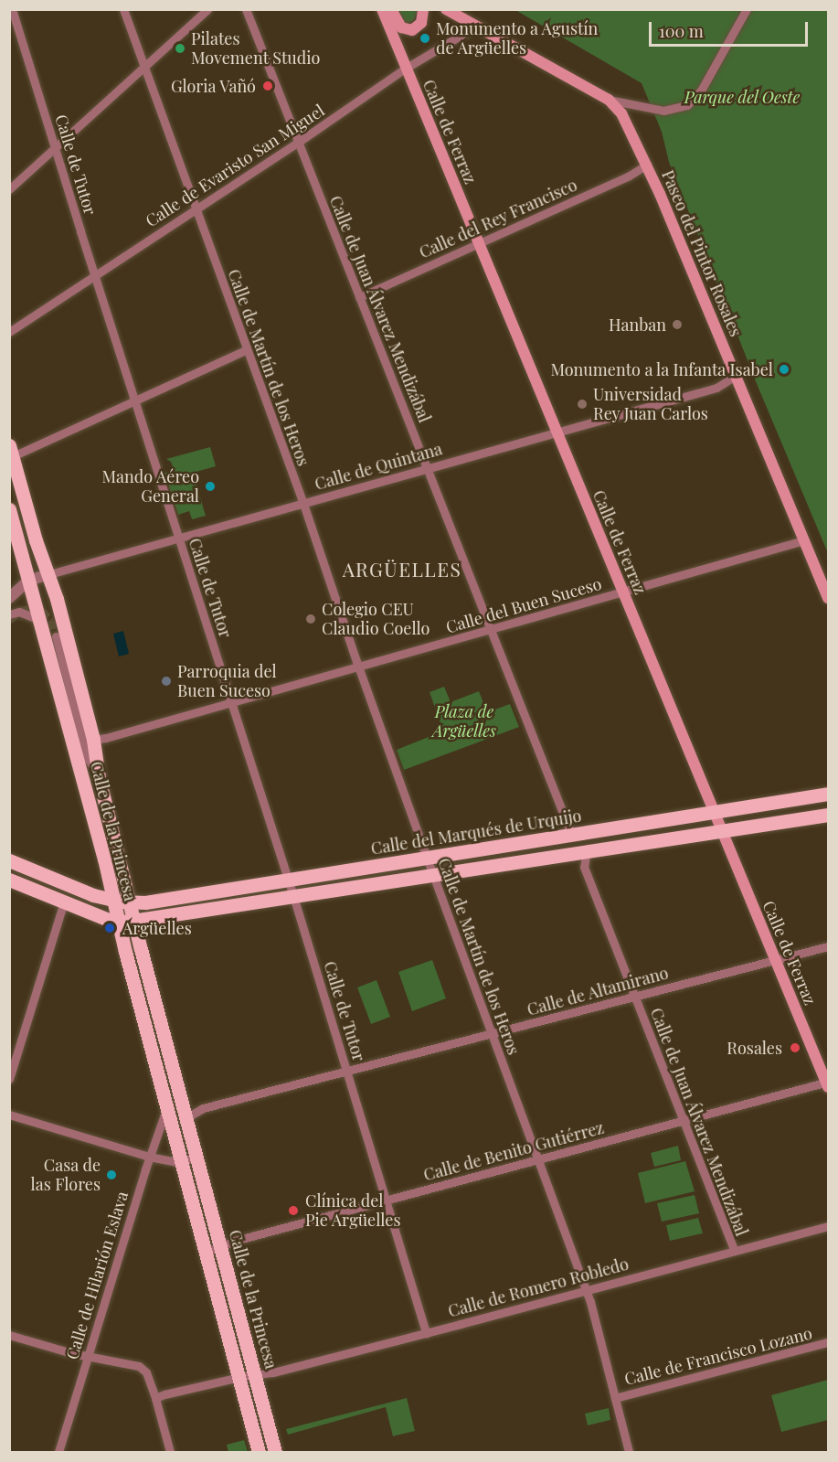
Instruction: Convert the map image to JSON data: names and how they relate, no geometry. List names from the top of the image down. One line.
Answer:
{"streets":{"main road":["Calle de Ferraz","Paseo del Pintor Rosales","Calle de la Princesa","Calle del Marqués de Urquijo"],"street":["Calle de Tutor","Calle de Evaristo San Miguel","Calle del Rey Francisco","Calle de Juan Álvarez Mendizábal","Calle de Martín de los Heros","Calle de Quintana","Calle del Buen Suceso","Calle de Altamirano","Calle de Benito Gutiérrez","Calle de Hilarión Eslava","Calle de Romero Robledo","Calle de Francisco Lozano"]},"crossings":[["Calle de Ferraz","Calle de Evaristo San Miguel"],["Calle de Ferraz","Calle del Rey Francisco"],["Calle de Ferraz","Calle de Quintana"],["Calle de Ferraz","Calle del Buen Suceso"],["Calle de Ferraz","Calle del Marqués de Urquijo"],["Calle de Ferraz","Calle de Altamirano"],["Calle de Ferraz","Calle de Benito Gutiérrez"],["Calle de Tutor","Calle de Evaristo San Miguel"],["Calle de Tutor","Calle de Quintana"],["Calle de Tutor","Calle del Buen Suceso"],["Calle de Tutor","Calle del Marqués de Urquijo"],["Calle de Tutor","Calle de Altamirano"],["Calle de Tutor","Calle de Benito Gutiérrez"],["Calle de Tutor","Calle de Romero Robledo"],["Calle de Evaristo San Miguel","Paseo del Pintor Rosales"],["Calle de Evaristo San Miguel","Calle de Juan Álvarez Mendizábal"],["Calle de Evaristo San Miguel","Calle de Martín de los Heros"],["Calle del Rey Francisco","Paseo del Pintor Rosales"],["Calle del Rey Francisco","Calle de Juan Álvarez Mendizábal"],["Paseo del Pintor Rosales","Calle de Quintana"],["Paseo del Pintor Rosales","Calle del Buen Suceso"],["Calle de Juan Álvarez Mendizábal","Calle de Quintana"],["Calle de Juan Álvarez Mendizábal","Calle del Buen Suceso"],["Calle de Juan Álvarez Mendizábal","Calle del Marqués de Urquijo"],["Calle de Juan Álvarez Mendizábal","Calle de Altamirano"],["Calle de Juan Álvarez Mendizábal","Calle de Benito Gutiérrez"],["Calle de Juan Álvarez Mendizábal","Calle de Romero Robledo"],["Calle de Martín de los Heros","Calle de Quintana"],["Calle de Martín de los Heros","Calle del Buen Suceso"],["Calle de Martín de los Heros","Calle del Marqués de Urquijo"],["Calle de Martín de los Heros","Calle de Altamirano"],["Calle de Martín de los Heros","Calle de Benito Gutiérrez"],["Calle de Martín de los Heros","Calle de Romero Robledo"],["Calle de Martín de los Heros","Calle de Francisco Lozano"],["Calle de Quintana","Calle de la Princesa"],["Calle del Buen Suceso","Calle de la Princesa"],["Calle de la Princesa","Calle del Marqués de Urquijo"],["Calle de la Princesa","Calle de Altamirano"],["Calle de la Princesa","Calle de Benito Gutiérrez"],["Calle de la Princesa","Calle de Hilarión Eslava"],["Calle de la Princesa","Calle de Romero Robledo"]],"districts":["ARGÜELLES"],"parks":["Parque del Oeste","Plaza de Argüelles"],"places":["Monumento a Agustín de Argüelles","Pilates Movement Studio","Gloria Vañó","Hanban","Monumento a la Infanta Isabel","Universidad Rey Juan Carlos","Mando Aéreo General","Colegio CEU Claudio Coello","Parroquia del Buen Suceso","Argüelles","Rosales","Casa de las Flores","Clínica del Pie Argüelles"],"scale_bar":"100 m"}
